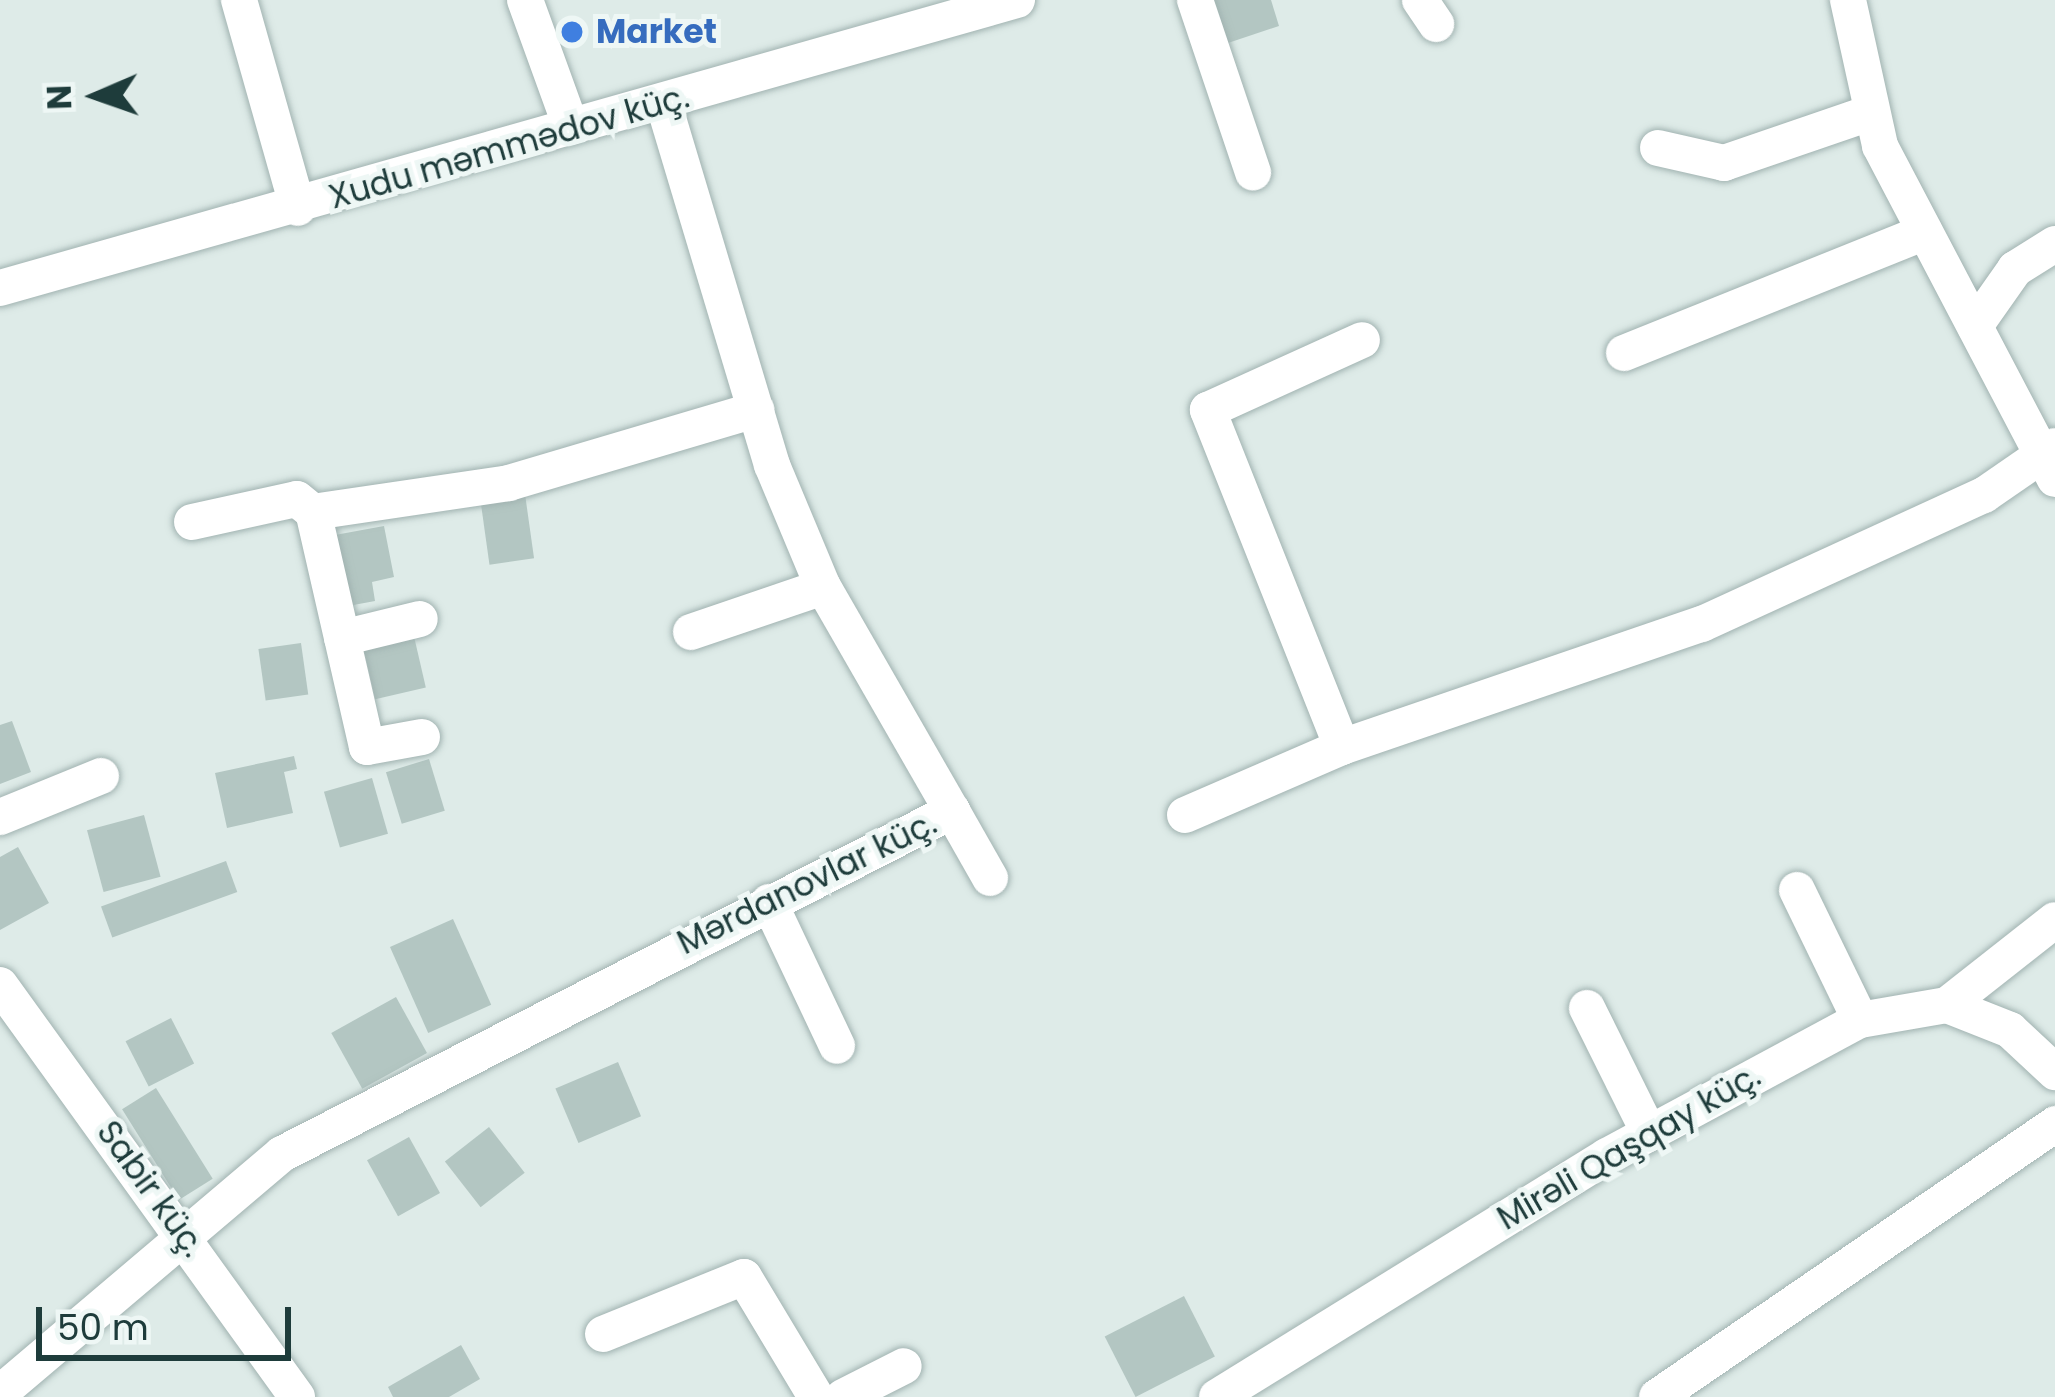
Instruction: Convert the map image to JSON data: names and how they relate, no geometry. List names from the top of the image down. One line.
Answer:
{"streets":{"street":["Xudu məmmədov küç.","Mərdanovlar küç.","Mirəli Qaşqay küç.","Sabir küç."]},"crossings":[["Xudu məmmədov küç.","Mərdanovlar küç."],["Mərdanovlar küç.","Sabir küç."]],"places":["Market"],"scale_bar":"50 m","north":"left"}
